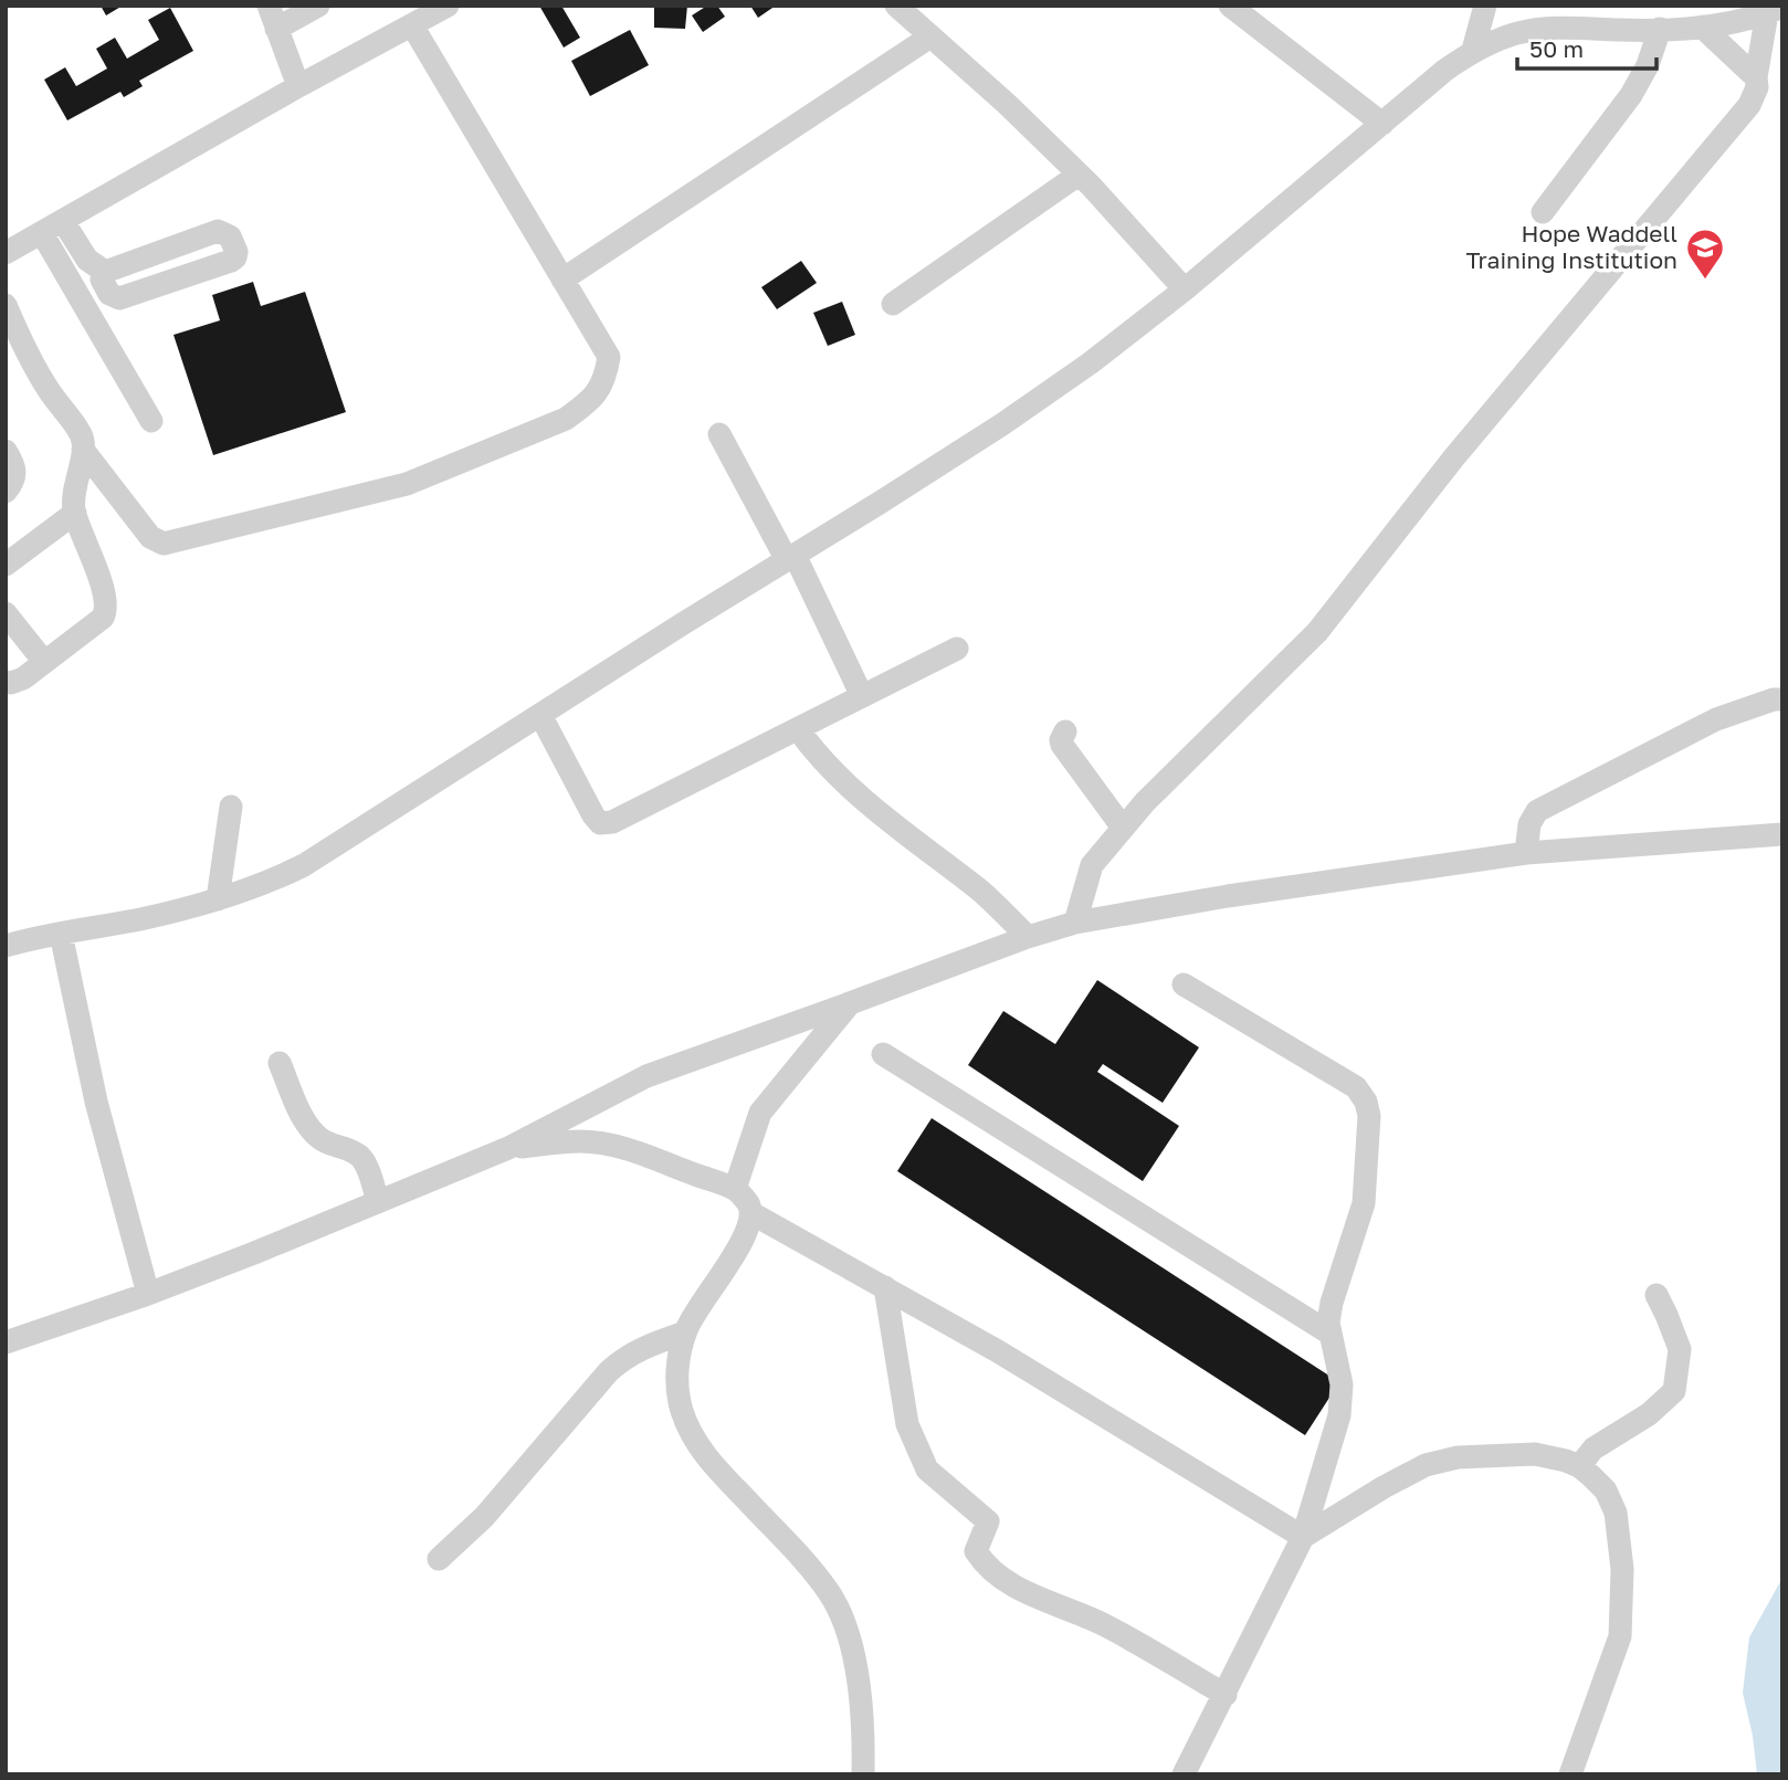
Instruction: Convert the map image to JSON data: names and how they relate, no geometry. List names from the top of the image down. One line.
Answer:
{"places":{"school or university":["Hope Waddell Training Institution"]},"scale_bar":"50 m"}
